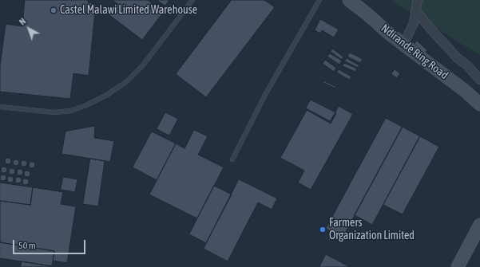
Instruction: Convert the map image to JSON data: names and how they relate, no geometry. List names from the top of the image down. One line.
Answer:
{"streets":{"street":["Ndirande Ring Road"]},"places":["Castel Malawi Limited Warehouse","Farmers Organization Limited"],"scale_bar":"50 m","north":"top left"}
